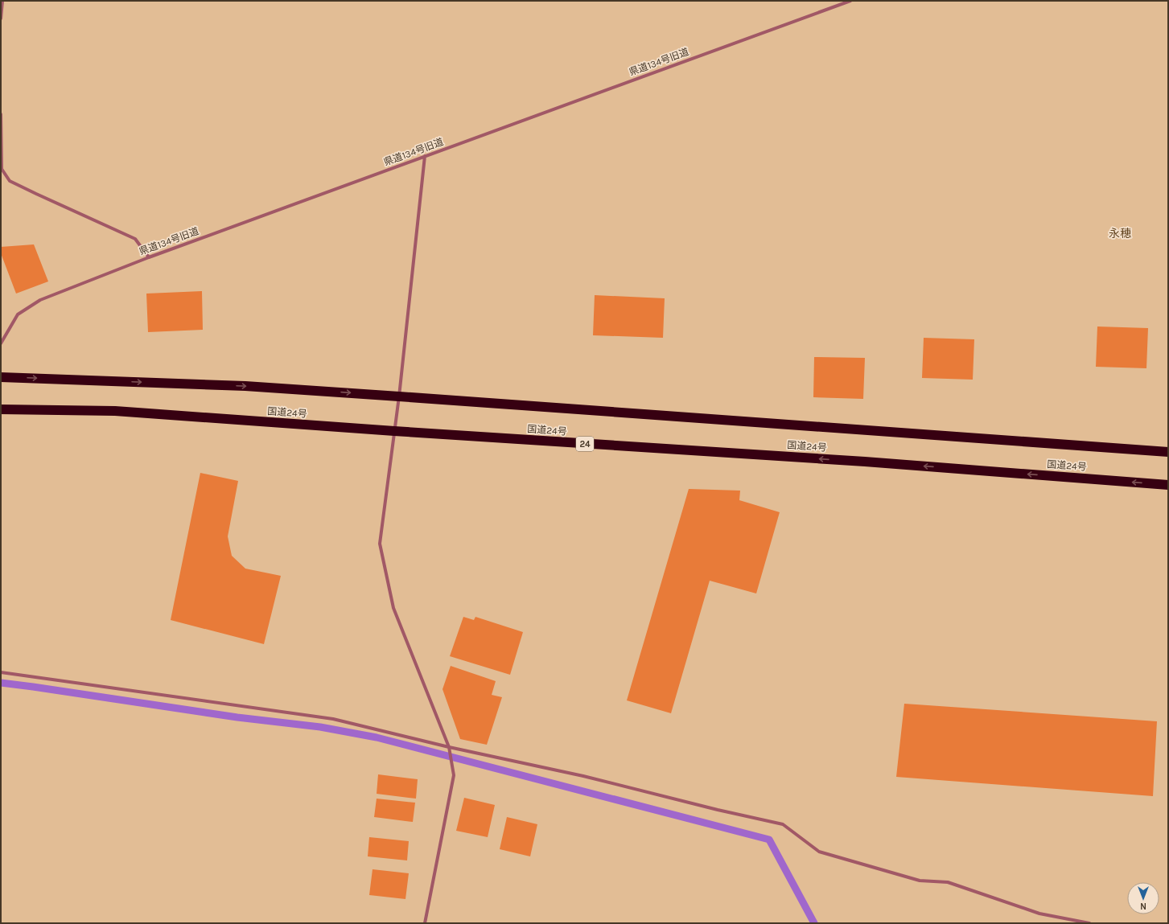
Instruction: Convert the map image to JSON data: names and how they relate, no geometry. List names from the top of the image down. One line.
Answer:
{"streets":{"highway":["国道24号","24"],"street":["県道134号旧道"]},"districts":["永穂"],"north":"bottom"}
